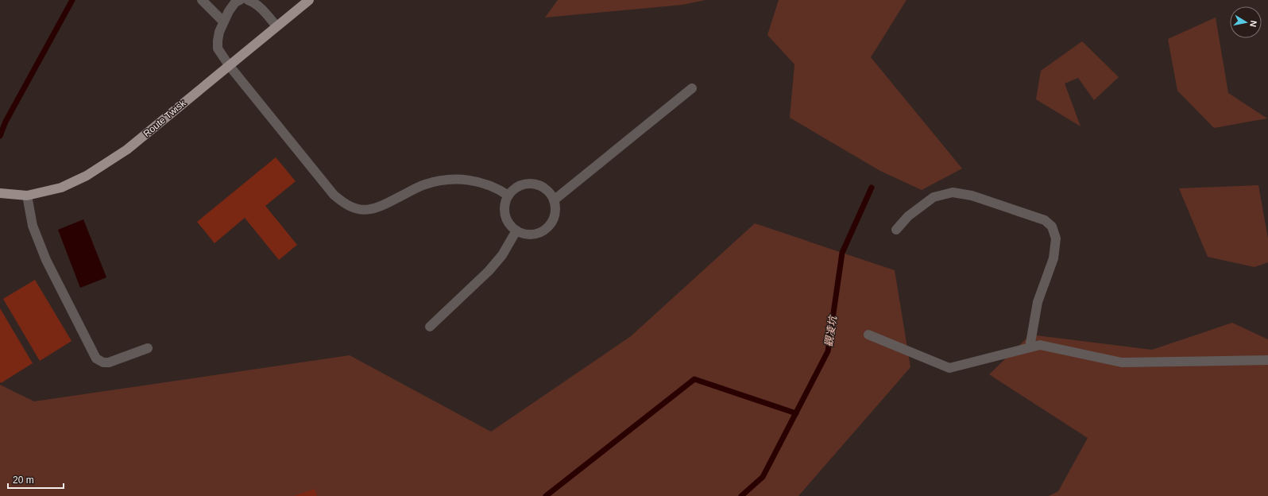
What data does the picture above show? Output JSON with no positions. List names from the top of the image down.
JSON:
{
  "streets": {
    "main road": ["Route Twisk"]
  },
  "water": ["觀凌坑"],
  "scale_bar": "20 m",
  "north": "right"
}
